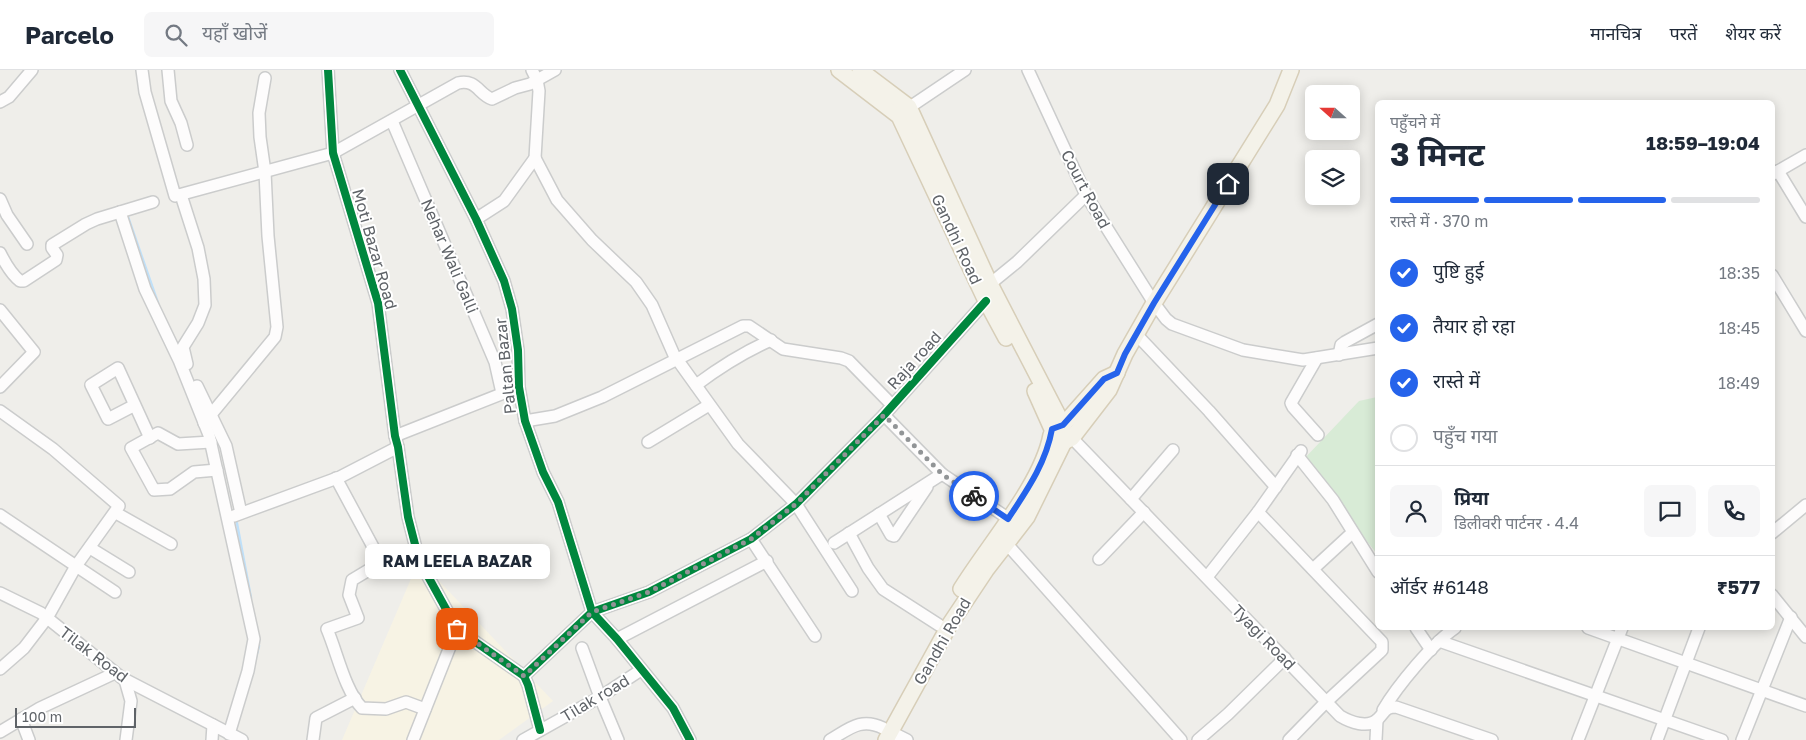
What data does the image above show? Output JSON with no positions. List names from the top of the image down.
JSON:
{
  "streets": {
    "main road": ["Gandhi Road"],
    "street": [
      "Court Road",
      "Moti Bazar Road",
      "Nehar Wali Galli",
      "Raja road",
      "Paltan Bazar",
      "Tyagi Road",
      "Tilak Road",
      "Tilak road"
    ]
  },
  "crossings": [
    ["Gandhi Road", "Raja road"],
    ["Gandhi Road", "Tyagi Road"],
    ["Raja road", "Paltan Bazar"]
  ],
  "places": ["RAM LEELA BAZAR"],
  "scale_bar": "100 m",
  "north": "left",
  "page": {
    "header": "Parcelo",
    "search": "यहाँ खोजें",
    "nav": ["मानचित्र", "परतें", "शेयर करें"],
    "heading": ["3 मिनट", "पहुँचने में", "18:59–19:04"],
    "panel": [
      "प्रिया",
      "डिलीवरी पार्टनर · 4.4",
      "ऑर्डर #6148",
      "₹577"
    ],
    "bar": "रास्ते में · 370 m",
    "list": [
      ["पुष्टि हुई", "18:35"],
      ["तैयार हो रहा", "18:45"],
      ["रास्ते में", "18:49"],
      "पहुँच गया"
    ],
    "bubble": "RAM LEELA BAZAR",
    "scale": "100 m"
  }
}
